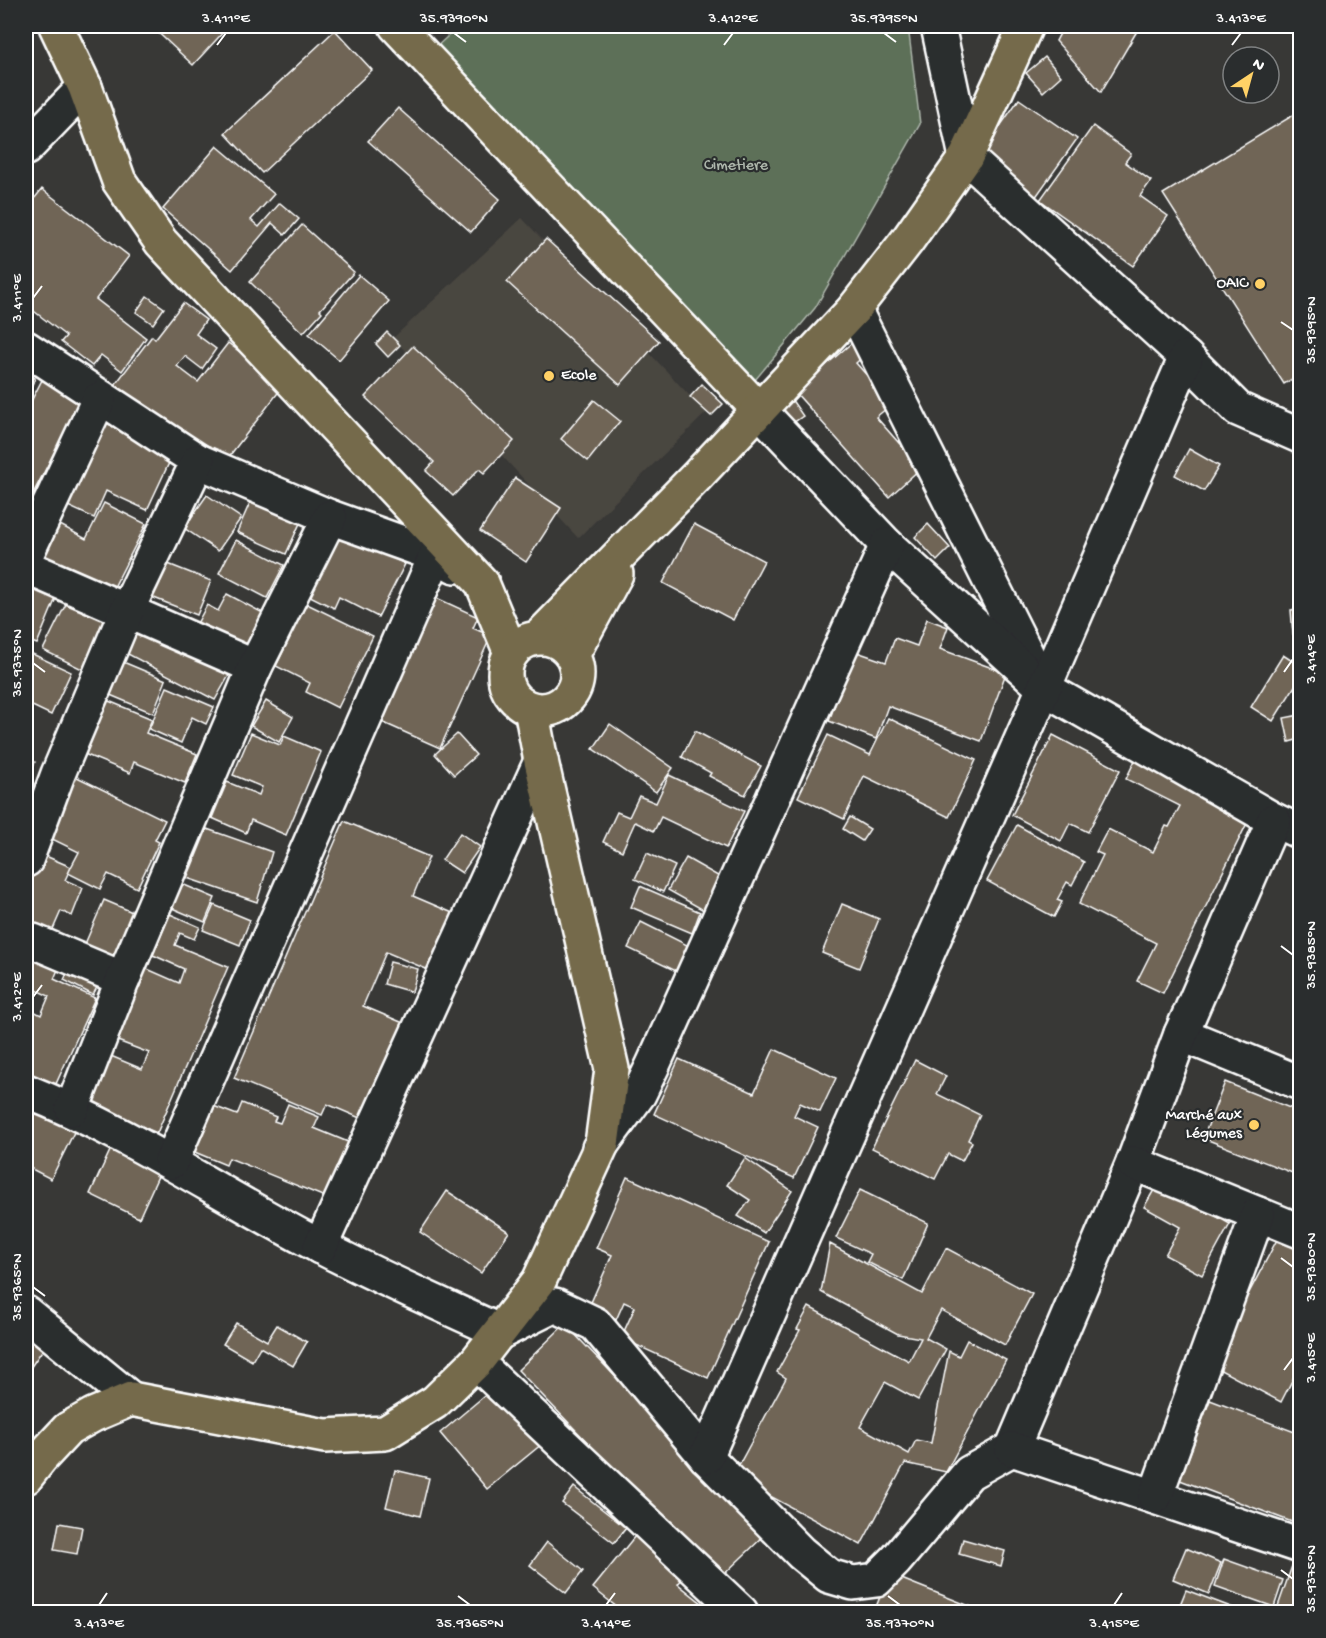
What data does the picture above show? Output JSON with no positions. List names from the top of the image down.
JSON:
{
  "parks": ["Cimetiere"],
  "places": ["OAIC", "Ecole", "Marché aux Légumes"],
  "north": "top right",
  "coordinates": [
    "3.411°E",
    "35.9390°N",
    "3.412°E",
    "35.9395°N",
    "3.413°E",
    "3.414°E",
    "35.9375°N",
    "35.9385°N",
    "35.9380°N",
    "35.9365°N",
    "3.415°E",
    "35.9370°N"
  ]
}
